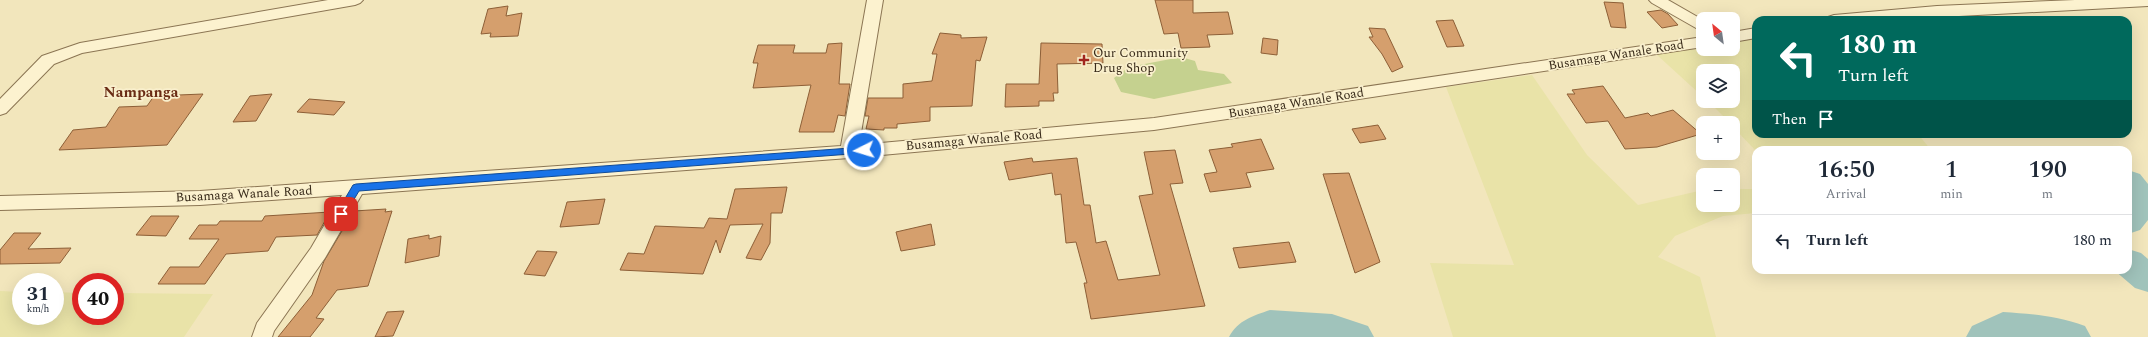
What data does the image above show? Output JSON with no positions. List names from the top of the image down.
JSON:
{
  "streets": {
    "street": ["Busamaga Wanale Road"]
  },
  "districts": ["Nampanga"],
  "places": {
    "health": ["Our Community Drug Shop"]
  },
  "north": "top left",
  "page": {
    "map_buttons": ["+", "−"],
    "turn": ["180 m", "Turn left"],
    "then": "Then",
    "eta": [
      "16:50",
      "Arrival",
      "1",
      "min",
      "190",
      "m"
    ],
    "list": [
      {
        "name": "Turn left",
        "value": "180 m"
      }
    ],
    "speed": "31 km/h",
    "limit": "40"
  }
}
